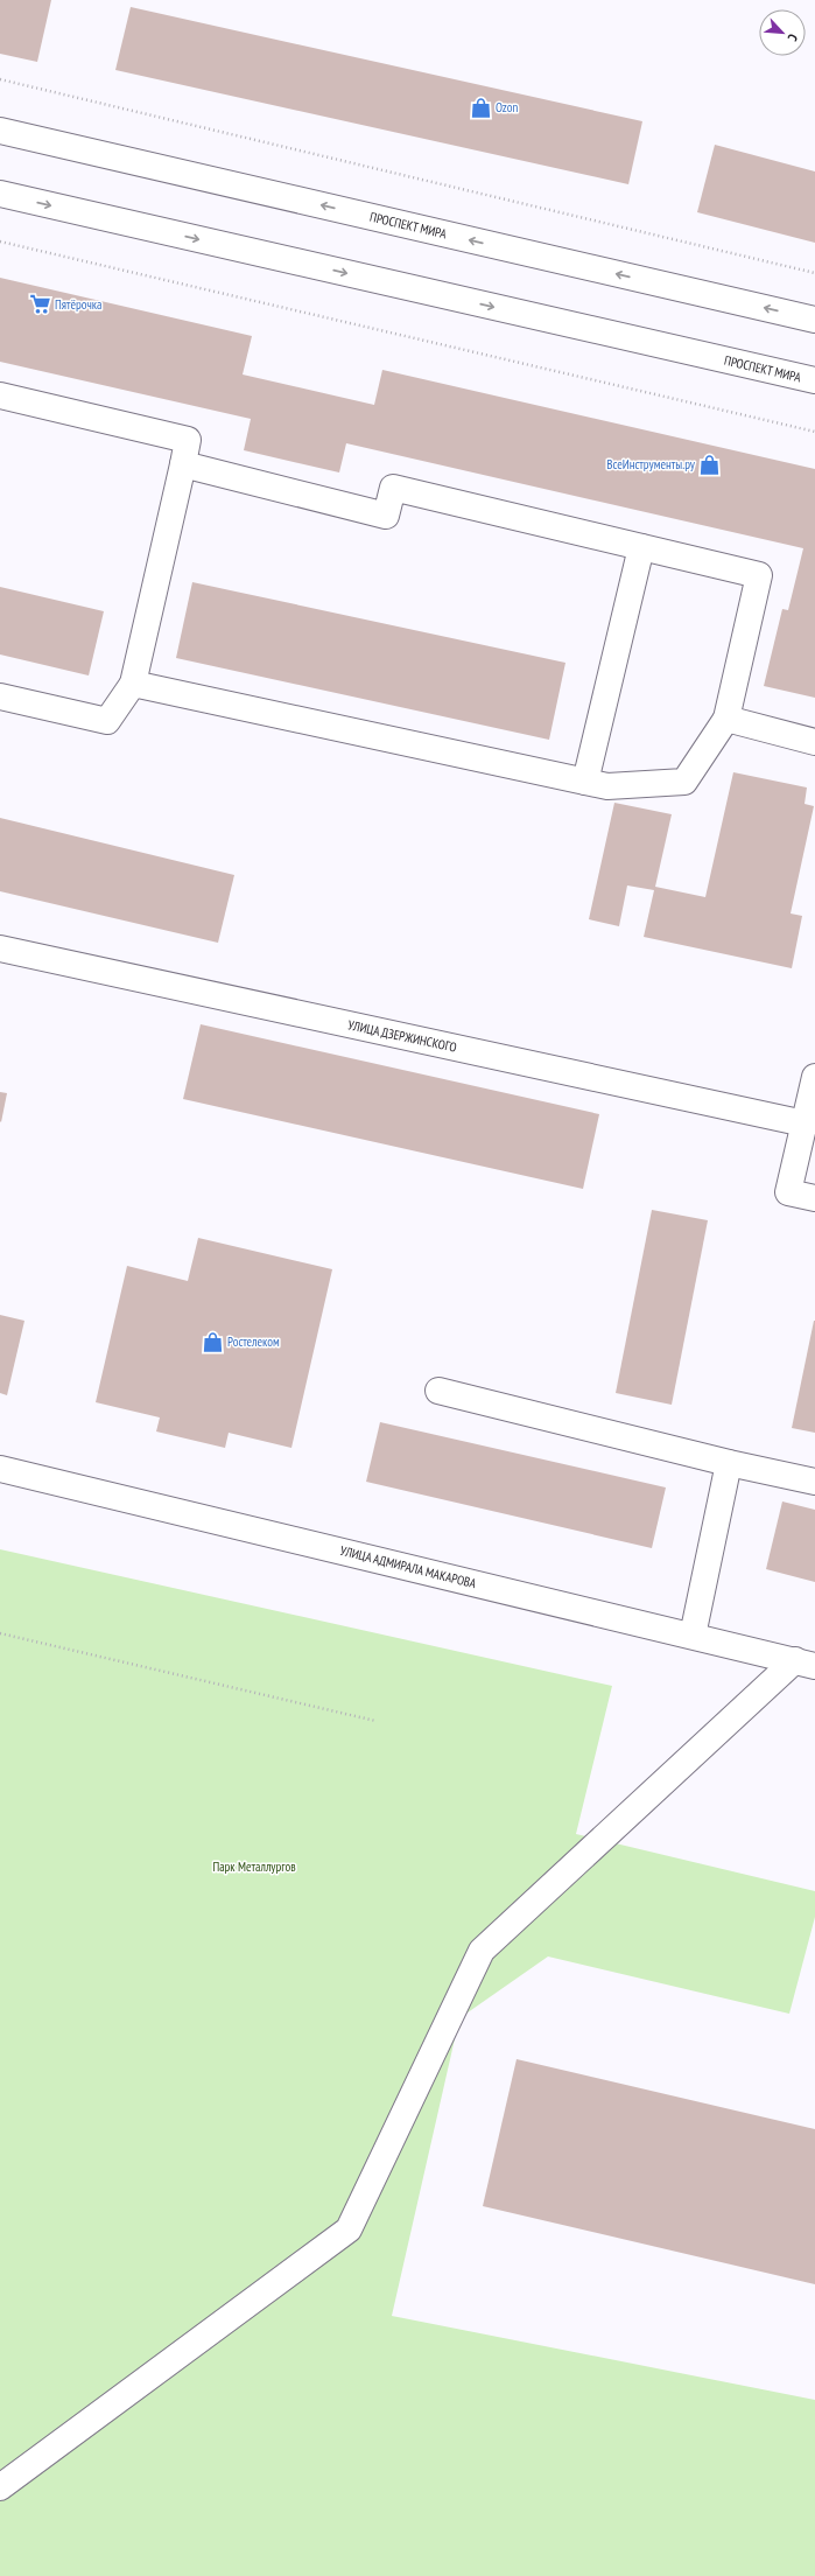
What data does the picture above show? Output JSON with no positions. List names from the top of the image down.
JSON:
{
  "streets": {
    "main road": ["ПРОСПЕКТ МИРА", "УЛИЦА ДЗЕРЖИНСКОГО", "УЛИЦА АДМИРАЛА МАКАРОВА"]
  },
  "parks": ["Парк Металлургов"],
  "places": {
    "shop": ["Ozon", "ВсеИнструменты.ру", "Ростелеком"],
    "supermarket": ["Пятёрочка"]
  },
  "north": "bottom right"
}
